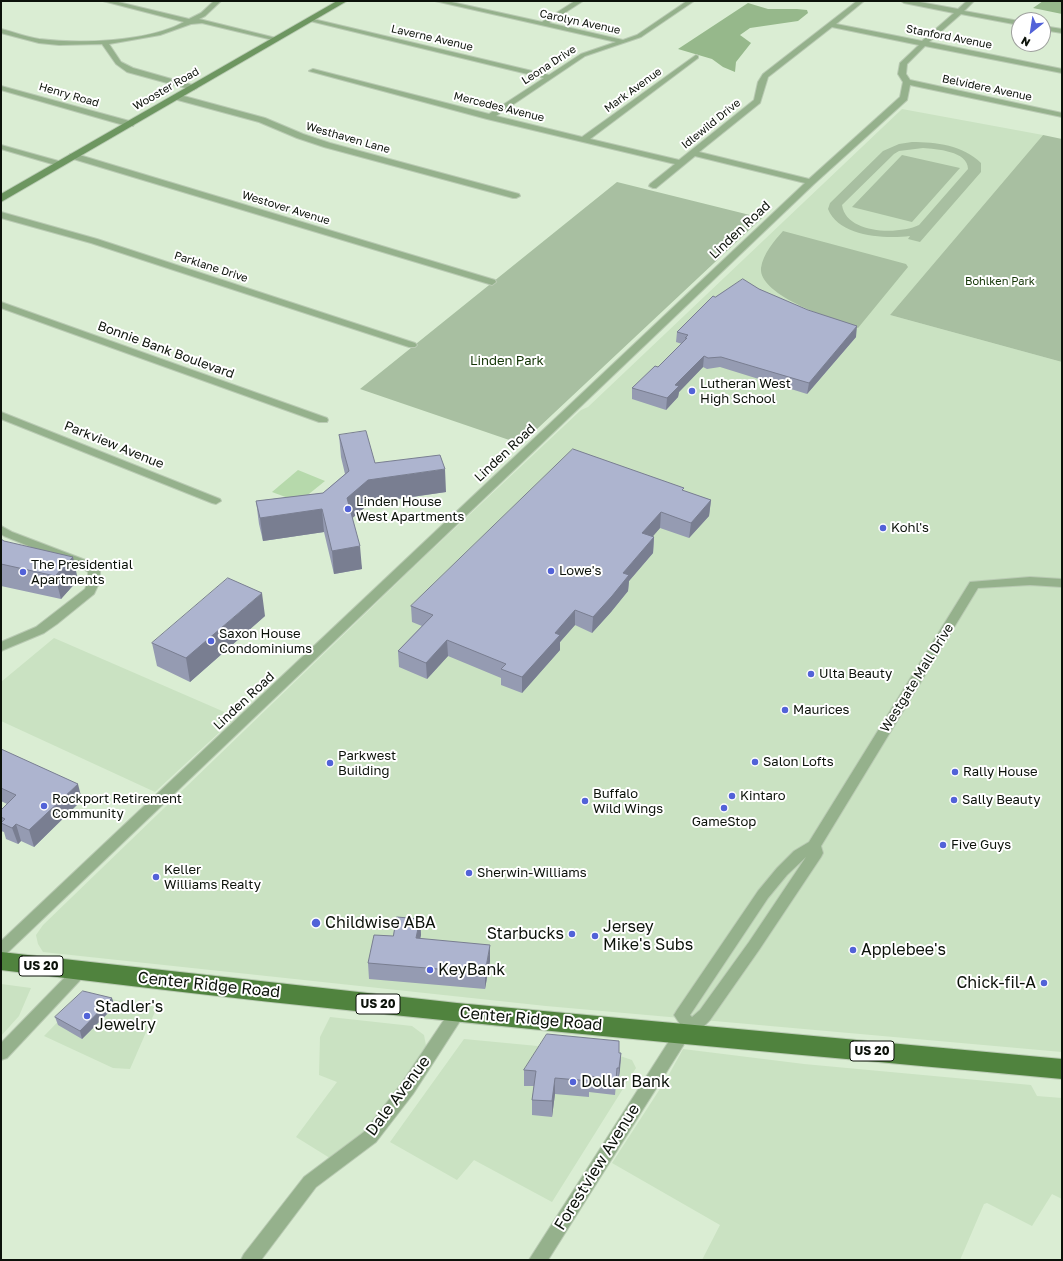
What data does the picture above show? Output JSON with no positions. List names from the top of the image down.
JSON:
{
  "streets": {
    "main road": ["Wooster Road", "US 20", "Center Ridge Road"],
    "street": [
      "Carolyn Avenue",
      "Stanford Avenue",
      "Laverne Avenue",
      "Leona Drive",
      "Belvidere Avenue",
      "Mark Avenue",
      "Henry Road",
      "Mercedes Avenue",
      "Idlewild Drive",
      "Westhaven Lane",
      "Westover Avenue",
      "Linden Road",
      "Parklane Drive",
      "Bonnie Bank Boulevard",
      "Parkview Avenue",
      "Westgate Mall Drive",
      "Dale Avenue",
      "Forestview Avenue"
    ]
  },
  "crossings": [
    ["Carolyn Avenue", "Leona Drive"],
    ["Stanford Avenue", "Idlewild Drive"],
    ["Laverne Avenue", "Leona Drive"],
    ["Laverne Avenue", "Wooster Road"],
    ["Leona Drive", "Mercedes Avenue"],
    ["Belvidere Avenue", "Linden Road"],
    ["Wooster Road", "Henry Road"],
    ["Wooster Road", "Westhaven Lane"],
    ["Wooster Road", "Westover Avenue"],
    ["Mark Avenue", "Mercedes Avenue"],
    ["Mercedes Avenue", "Idlewild Drive"],
    ["Westgate Mall Drive", "Center Ridge Road"],
    ["Westgate Mall Drive", "Forestview Avenue"],
    ["Center Ridge Road", "Dale Avenue"],
    ["Center Ridge Road", "Forestview Avenue"]
  ],
  "parks": ["Bohlken Park", "Linden Park"],
  "places": [
    "Lutheran West High School",
    "Linden House West Apartments",
    "Kohl's",
    "Lowe's",
    "The Presidential Apartments",
    "Saxon House Condominiums",
    "Ulta Beauty",
    "Maurices",
    "Salon Lofts",
    "Parkwest Building",
    "Rally House",
    "Kintaro",
    "Sally Beauty",
    "Buffalo Wild Wings",
    "Rockport Retirement Community",
    "GameStop",
    "Five Guys",
    "Sherwin-Williams",
    "Keller Williams Realty",
    "Childwise ABA",
    "Starbucks",
    "Jersey Mike's Subs",
    "Applebee's",
    "KeyBank",
    "Chick-fil-A",
    "Stadler's Jewelry",
    "Dollar Bank"
  ],
  "north": "bottom left"
}
